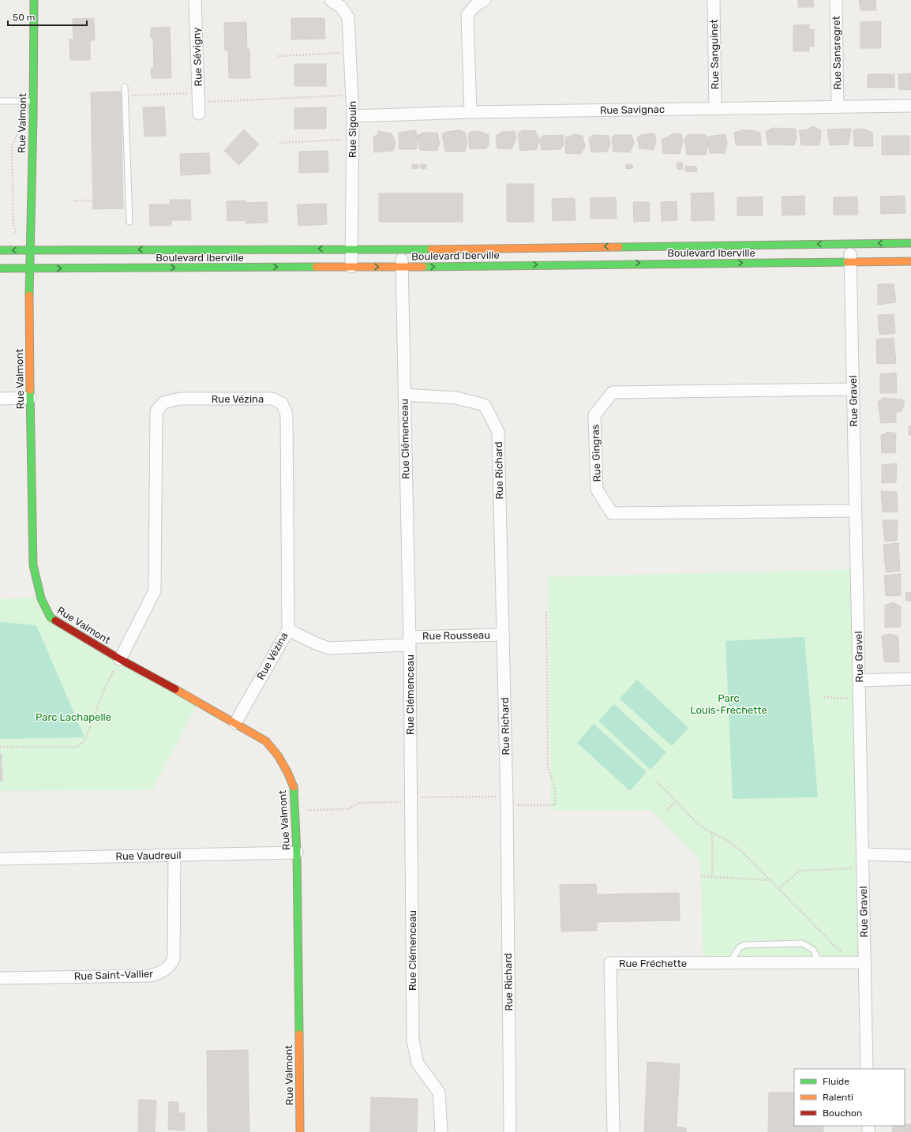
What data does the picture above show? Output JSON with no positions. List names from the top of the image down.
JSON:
{
  "streets": {
    "street": [
      "Rue Sansregret",
      "Rue Sanguinet",
      "Rue Sévigny",
      "Rue Savignac",
      "Rue Valmont",
      "Rue Sigouin",
      "Boulevard Iberville",
      "Rue Vézina",
      "Rue Gravel",
      "Rue Clémenceau",
      "Rue Gingras",
      "Rue Richard",
      "Rue Rousseau",
      "Rue Vaudreuil",
      "Rue Fréchette",
      "Rue Saint-Vallier"
    ]
  },
  "crossings": [
    ["Rue Sansregret", "Rue Savignac"],
    ["Rue Sanguinet", "Rue Savignac"],
    ["Rue Savignac", "Rue Sigouin"],
    ["Rue Valmont", "Boulevard Iberville"],
    ["Rue Valmont", "Rue Vézina"],
    ["Rue Valmont", "Rue Vaudreuil"],
    ["Rue Sigouin", "Boulevard Iberville"],
    ["Boulevard Iberville", "Rue Gravel"],
    ["Boulevard Iberville", "Rue Clémenceau"],
    ["Rue Vézina", "Rue Rousseau"],
    ["Rue Gravel", "Rue Gingras"],
    ["Rue Gravel", "Rue Fréchette"],
    ["Rue Clémenceau", "Rue Richard"],
    ["Rue Clémenceau", "Rue Rousseau"],
    ["Rue Richard", "Rue Rousseau"],
    ["Rue Vaudreuil", "Rue Saint-Vallier"]
  ],
  "parks": ["Parc Louis-Fréchette", "Parc Lachapelle"],
  "legend": ["Fluide", "Ralenti", "Bouchon"],
  "scale_bar": "50 m"
}
